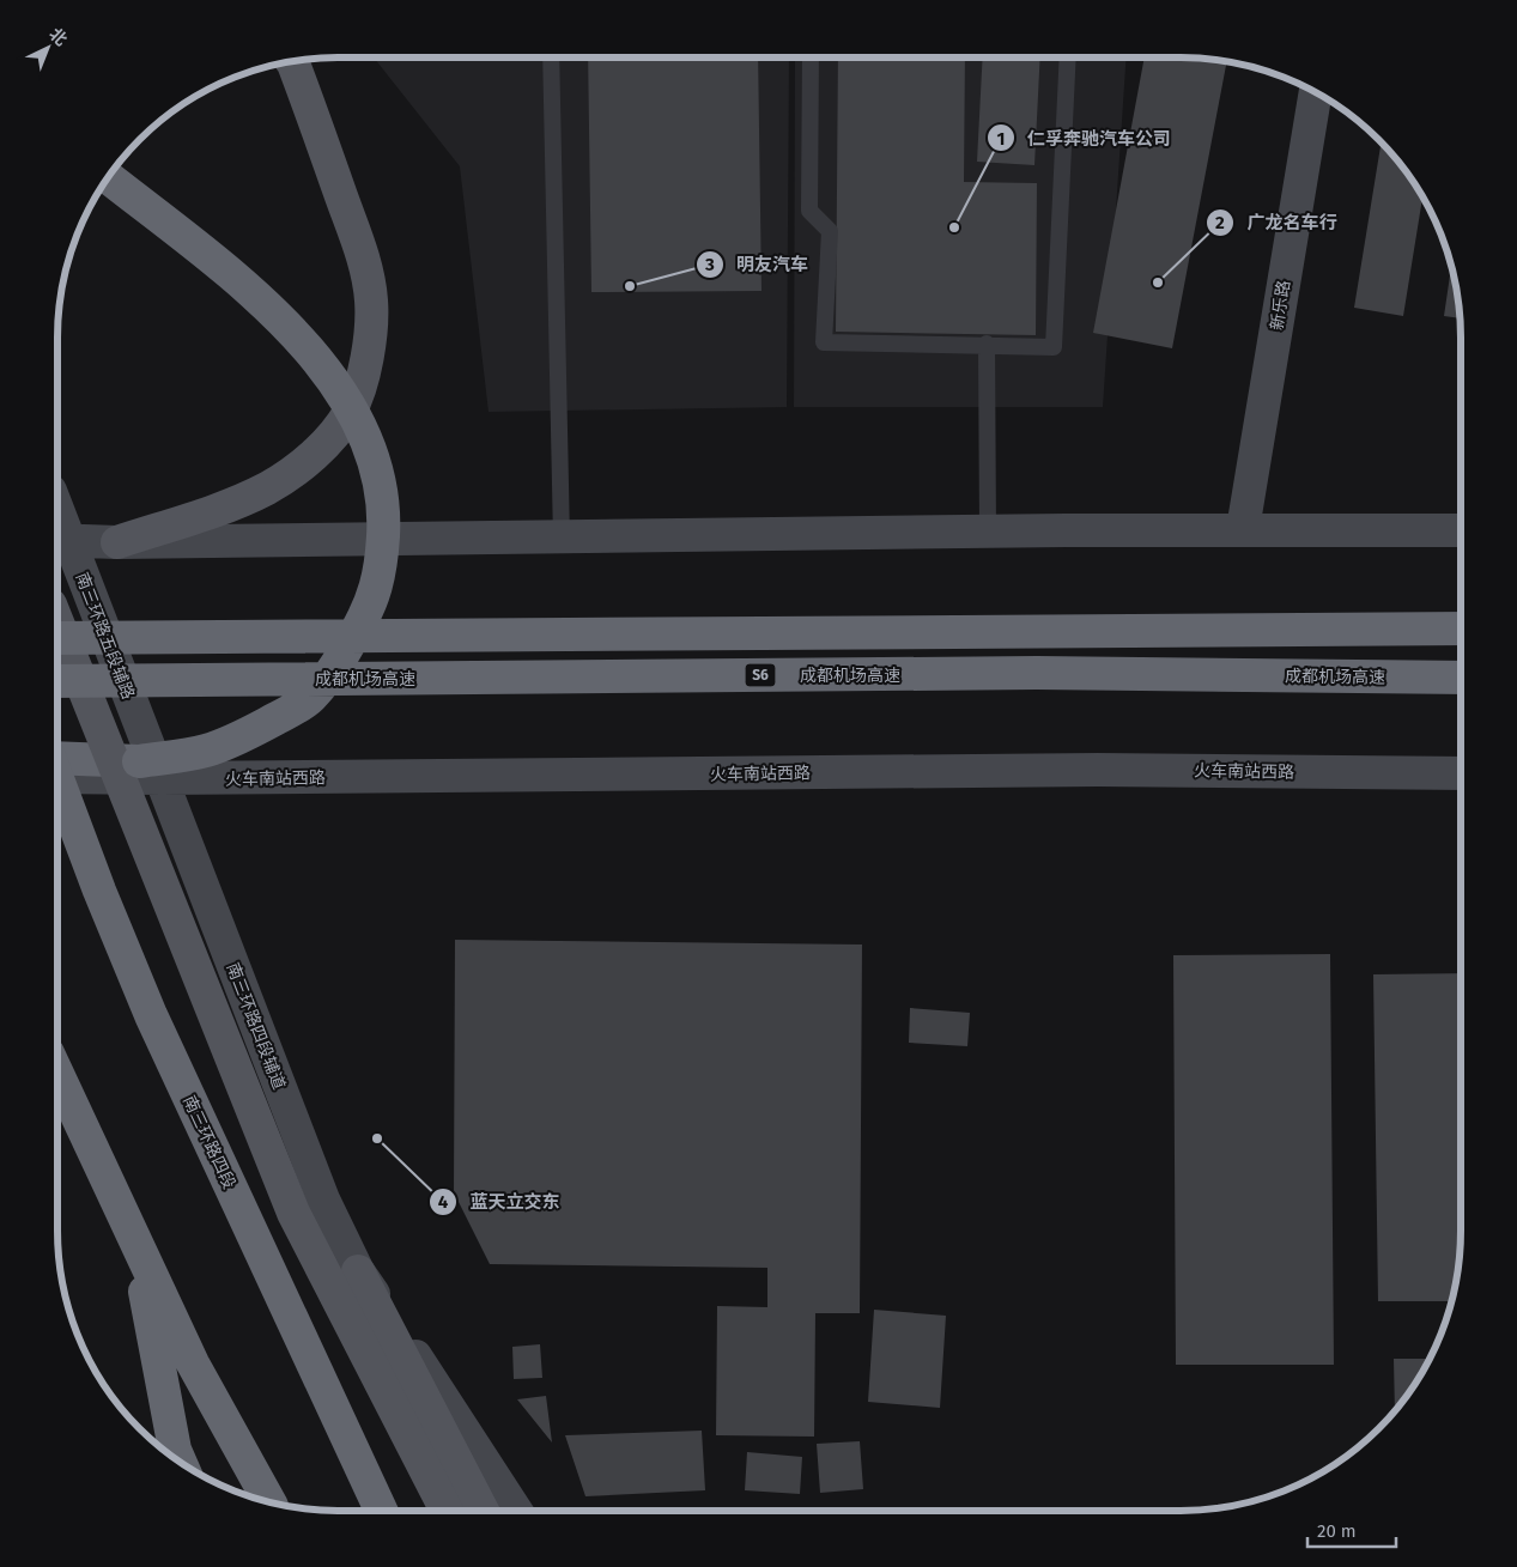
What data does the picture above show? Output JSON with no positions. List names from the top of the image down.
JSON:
{
  "streets": {
    "highway": ["S6", "成都机场高速", "南三环路四段"],
    "main road": [
      "新乐路",
      "南三环路五段辅路",
      "火车南站西路",
      "南三环路四段辅道"
    ]
  },
  "crossings": [
    ["南三环路五段辅路", "火车南站西路"],
    ["南三环路五段辅路", "南三环路四段辅道"],
    ["火车南站西路", "南三环路四段辅道"]
  ],
  "places": [
    "仁孚奔驰汽车公司",
    "广龙名车行",
    "明友汽车",
    "蓝天立交东"
  ],
  "scale_bar": "20 m",
  "north": "top right"
}
